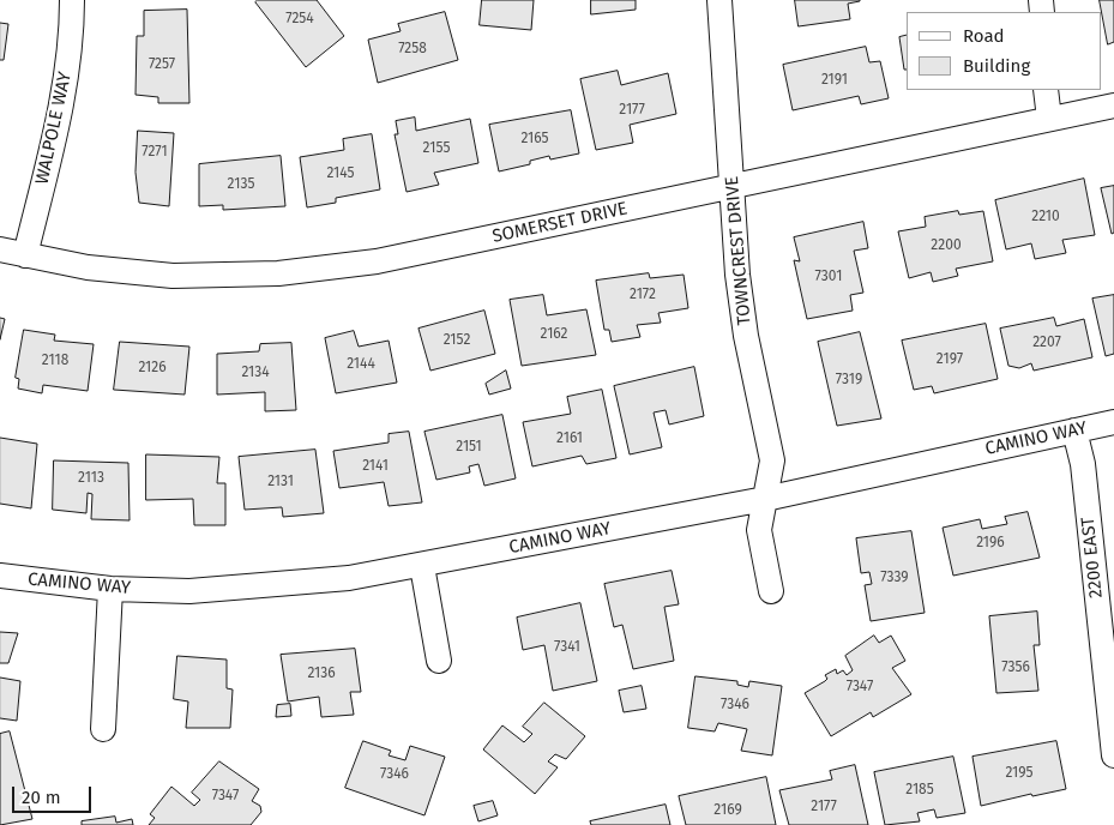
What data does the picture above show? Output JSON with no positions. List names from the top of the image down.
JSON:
{
  "streets": {
    "street": [
      "WALPOLE WAY",
      "SOMERSET DRIVE",
      "TOWNCREST DRIVE",
      "CAMINO WAY",
      "2200 EAST"
    ]
  },
  "crossings": [
    ["WALPOLE WAY", "SOMERSET DRIVE"],
    ["SOMERSET DRIVE", "TOWNCREST DRIVE"],
    ["TOWNCREST DRIVE", "CAMINO WAY"],
    ["CAMINO WAY", "2200 EAST"]
  ],
  "house_numbers": [
    "7254",
    "7258",
    "7257",
    "2191",
    "2177",
    "2165",
    "2155",
    "7271",
    "2145",
    "2135",
    "2210",
    "2200",
    "7301",
    "2172",
    "2162",
    "2152",
    "2207",
    "2197",
    "2118",
    "2144",
    "2126",
    "2134",
    "7319",
    "2161",
    "2151",
    "2141",
    "2113",
    "2131",
    "2196",
    "7339",
    "7341",
    "7356",
    "2136",
    "7347",
    "7346",
    "2195",
    "7346",
    "2185",
    "7347",
    "2177",
    "2169"
  ],
  "legend": ["Road", "Building"],
  "scale_bar": "20 m"
}
